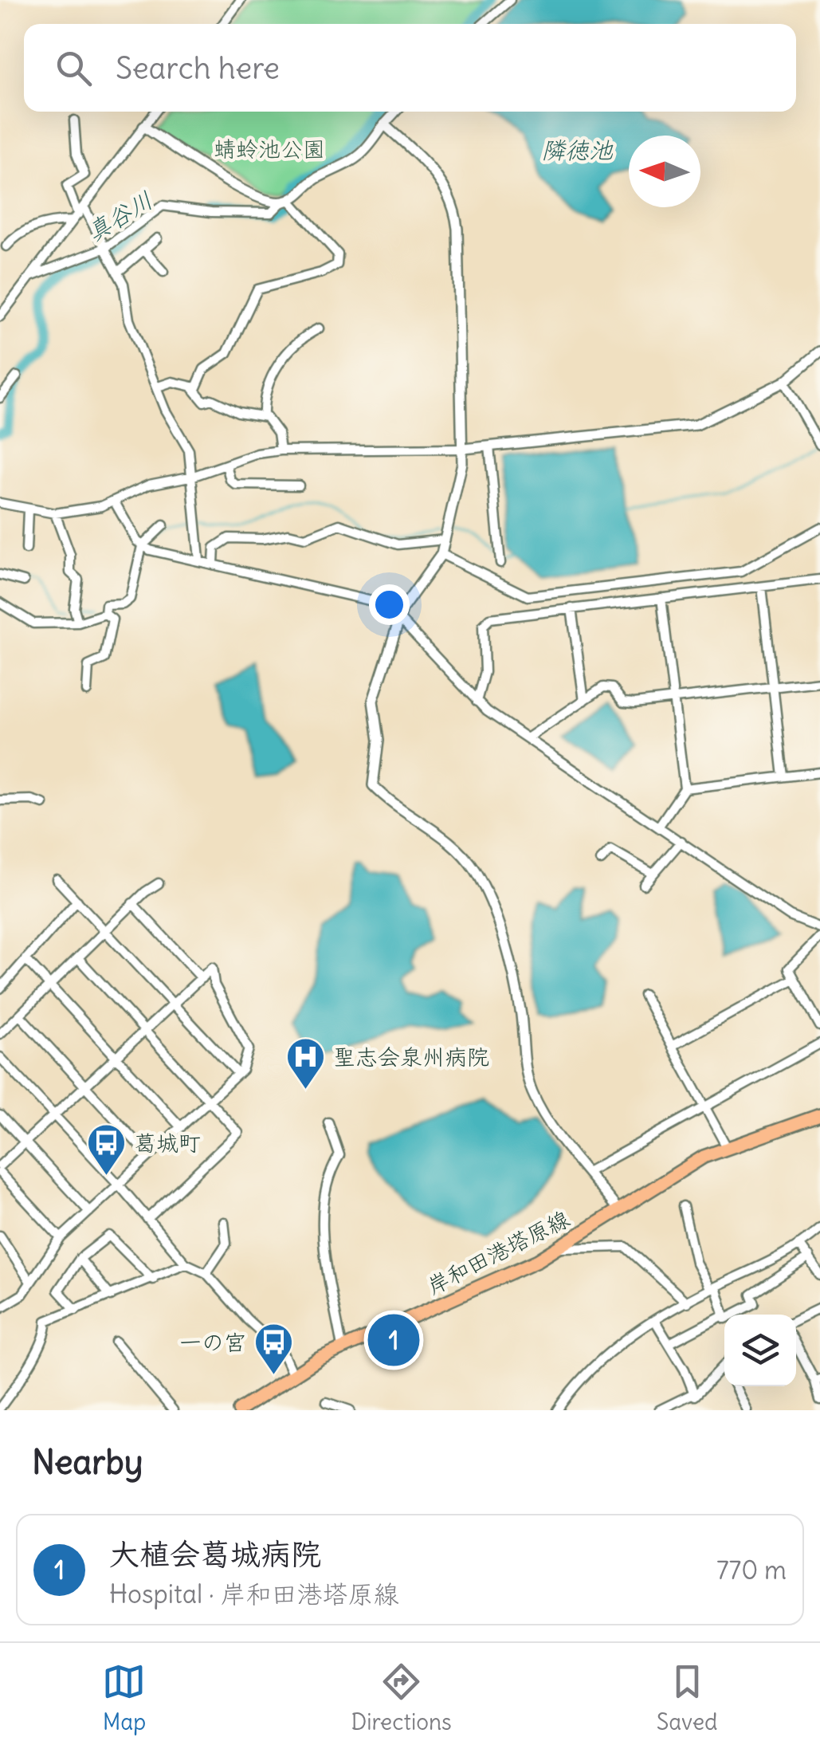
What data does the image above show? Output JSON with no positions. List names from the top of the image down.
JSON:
{
  "streets": {
    "main road": ["岸和田港塔原線"]
  },
  "water": ["隣徳池", "真谷川"],
  "parks": ["蜻蛉池公園"],
  "places": {
    "hospital": ["聖志会泉州病院"],
    "bus stop": ["葛城町", "一の宮"]
  },
  "north": "left",
  "page": {
    "search": "Search here",
    "pins": "1",
    "heading": "Nearby",
    "list": [
      {
        "mark": "1",
        "name": "大植会葛城病院",
        "note": "Hospital · 岸和田港塔原線",
        "value": "770 m"
      }
    ],
    "nav": ["Map", "Directions", "Saved"]
  }
}
